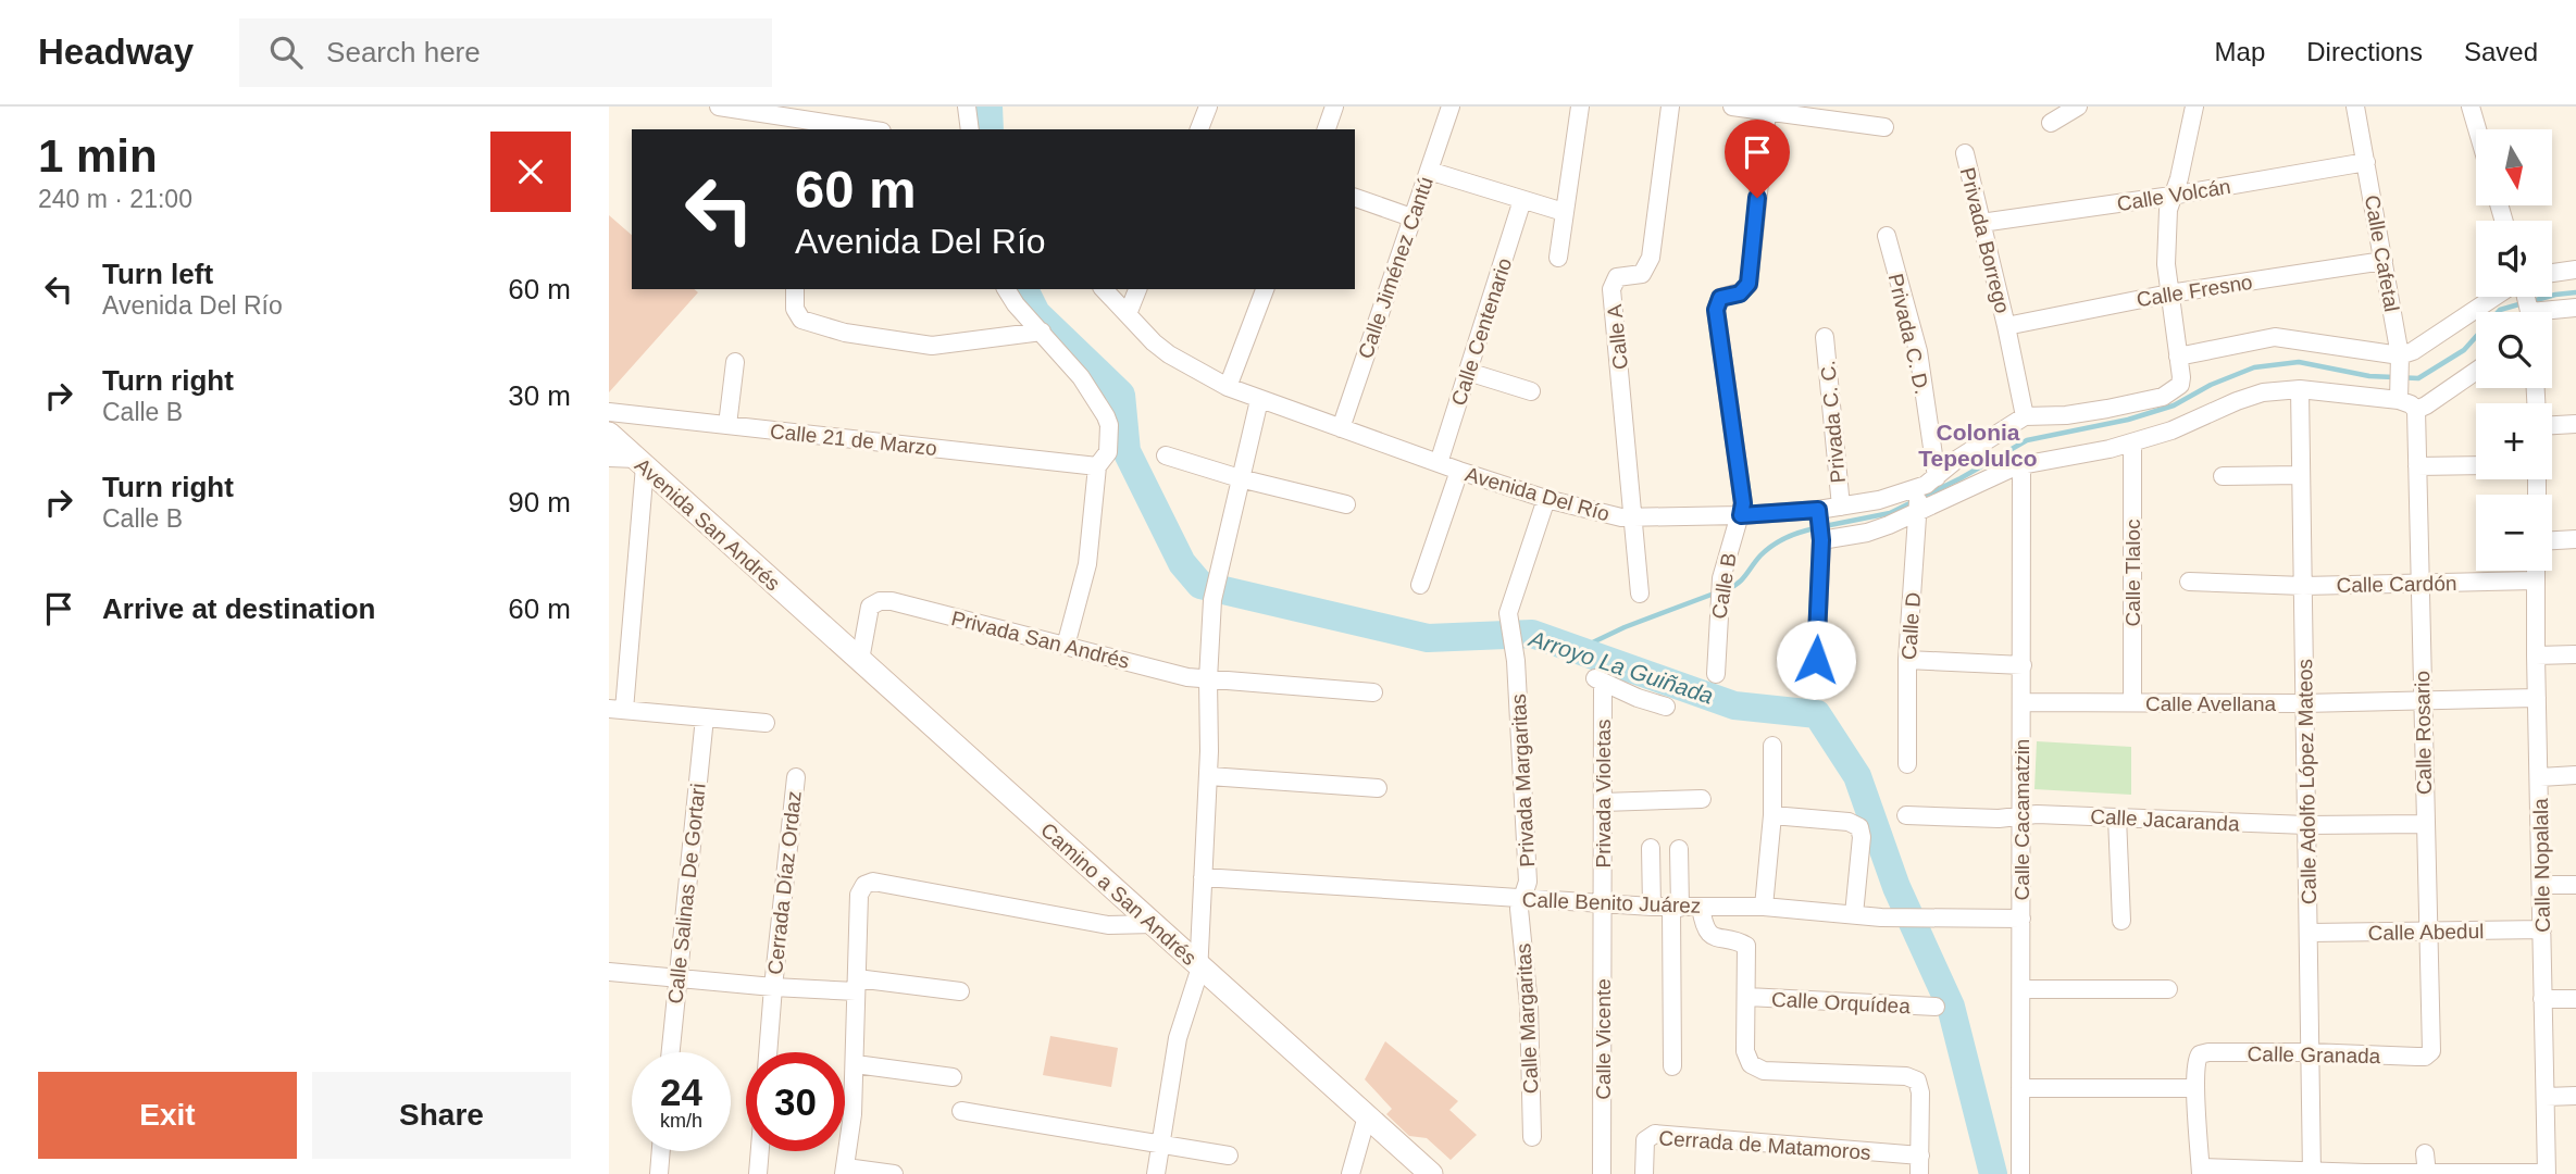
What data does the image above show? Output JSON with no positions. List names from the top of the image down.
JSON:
{
  "streets": {
    "main road": ["Avenida San Andrés", "Camino a San Andrés"],
    "street": [
      "Calle Volcán",
      "Privada Borrego",
      "Calle Cafetal",
      "Calle Jiménez Cantú",
      "Calle Fresno",
      "Calle Centenario",
      "Privada C. D.",
      "Calle A",
      "Privada C. C.",
      "Calle 21 de Marzo",
      "Avenida Del Río",
      "Calle Tlaloc",
      "Calle Cardón",
      "Calle B",
      "Calle D",
      "Privada San Andrés",
      "Calle Avellana",
      "Calle Rosario",
      "Privada Margaritas",
      "Calle Adolfo López Mateos",
      "Privada Violetas",
      "Calle Cacamatzin",
      "Calle Jacaranda",
      "Calle Nopalala",
      "Cerrada Díaz Ordaz",
      "Calle Salinas De Gortari",
      "Calle Benito Juárez",
      "Calle Abedul",
      "Calle Orquídea",
      "Calle Margaritas",
      "Calle Vicente",
      "Calle Granada",
      "Cerrada de Matamoros"
    ]
  },
  "crossings": [
    ["Calle Volcán", "Privada Borrego"],
    ["Calle Volcán", "Calle Cafetal"],
    ["Privada Borrego", "Calle Fresno"],
    ["Privada Borrego", "Avenida Del Río"],
    ["Calle Cafetal", "Calle Fresno"],
    ["Calle Jiménez Cantú", "Avenida Del Río"],
    ["Calle Centenario", "Avenida Del Río"],
    ["Privada C. D.", "Avenida Del Río"],
    ["Calle A", "Avenida Del Río"],
    ["Privada C. C.", "Avenida Del Río"],
    ["Avenida Del Río", "Calle B"],
    ["Avenida Del Río", "Calle D"],
    ["Avenida Del Río", "Privada Margaritas"],
    ["Avenida San Andrés", "Camino a San Andrés"],
    ["Calle Tlaloc", "Calle Avellana"],
    ["Calle Cardón", "Calle Rosario"],
    ["Calle Cardón", "Calle Adolfo López Mateos"],
    ["Calle Cardón", "Calle Nopalala"],
    ["Privada San Andrés", "Camino a San Andrés"],
    ["Calle Avellana", "Calle Rosario"],
    ["Calle Avellana", "Calle Adolfo López Mateos"],
    ["Calle Avellana", "Calle Cacamatzin"],
    ["Calle Avellana", "Calle Nopalala"],
    ["Calle Rosario", "Calle Jacaranda"],
    ["Calle Rosario", "Calle Abedul"],
    ["Calle Rosario", "Calle Granada"],
    ["Privada Margaritas", "Calle Benito Juárez"],
    ["Privada Margaritas", "Calle Margaritas"],
    ["Calle Adolfo López Mateos", "Calle Jacaranda"],
    ["Calle Adolfo López Mateos", "Calle Abedul"],
    ["Calle Adolfo López Mateos", "Calle Granada"],
    ["Privada Violetas", "Calle Benito Juárez"],
    ["Privada Violetas", "Calle Vicente"],
    ["Calle Cacamatzin", "Calle Jacaranda"],
    ["Calle Cacamatzin", "Calle Benito Juárez"],
    ["Calle Nopalala", "Calle Abedul"],
    ["Calle Benito Juárez", "Calle Orquídea"],
    ["Calle Benito Juárez", "Calle Margaritas"],
    ["Calle Benito Juárez", "Calle Vicente"],
    ["Calle Orquídea", "Cerrada de Matamoros"]
  ],
  "districts": ["Colonia Tepeolulco"],
  "water": ["Arroyo La Guiñada"],
  "north": "bottom",
  "page": {
    "header": "Headway",
    "search": "Search here",
    "nav": ["Map", "Directions", "Saved"],
    "heading": ["1 min", "240 m · 21:00"],
    "map_buttons": ["+", "−"],
    "turn": ["60 m", "Avenida Del Río"],
    "list": [
      {
        "name": "Turn left",
        "note": "Avenida Del Río",
        "value": "60 m"
      },
      {
        "name": "Turn right",
        "note": "Calle B",
        "value": "30 m"
      },
      {
        "name": "Turn right",
        "note": "Calle B",
        "value": "90 m"
      },
      {
        "name": "Arrive at destination",
        "value": "60 m"
      }
    ],
    "speed": "24 km/h",
    "limit": "30",
    "buttons": ["Exit", "Share"]
  }
}
